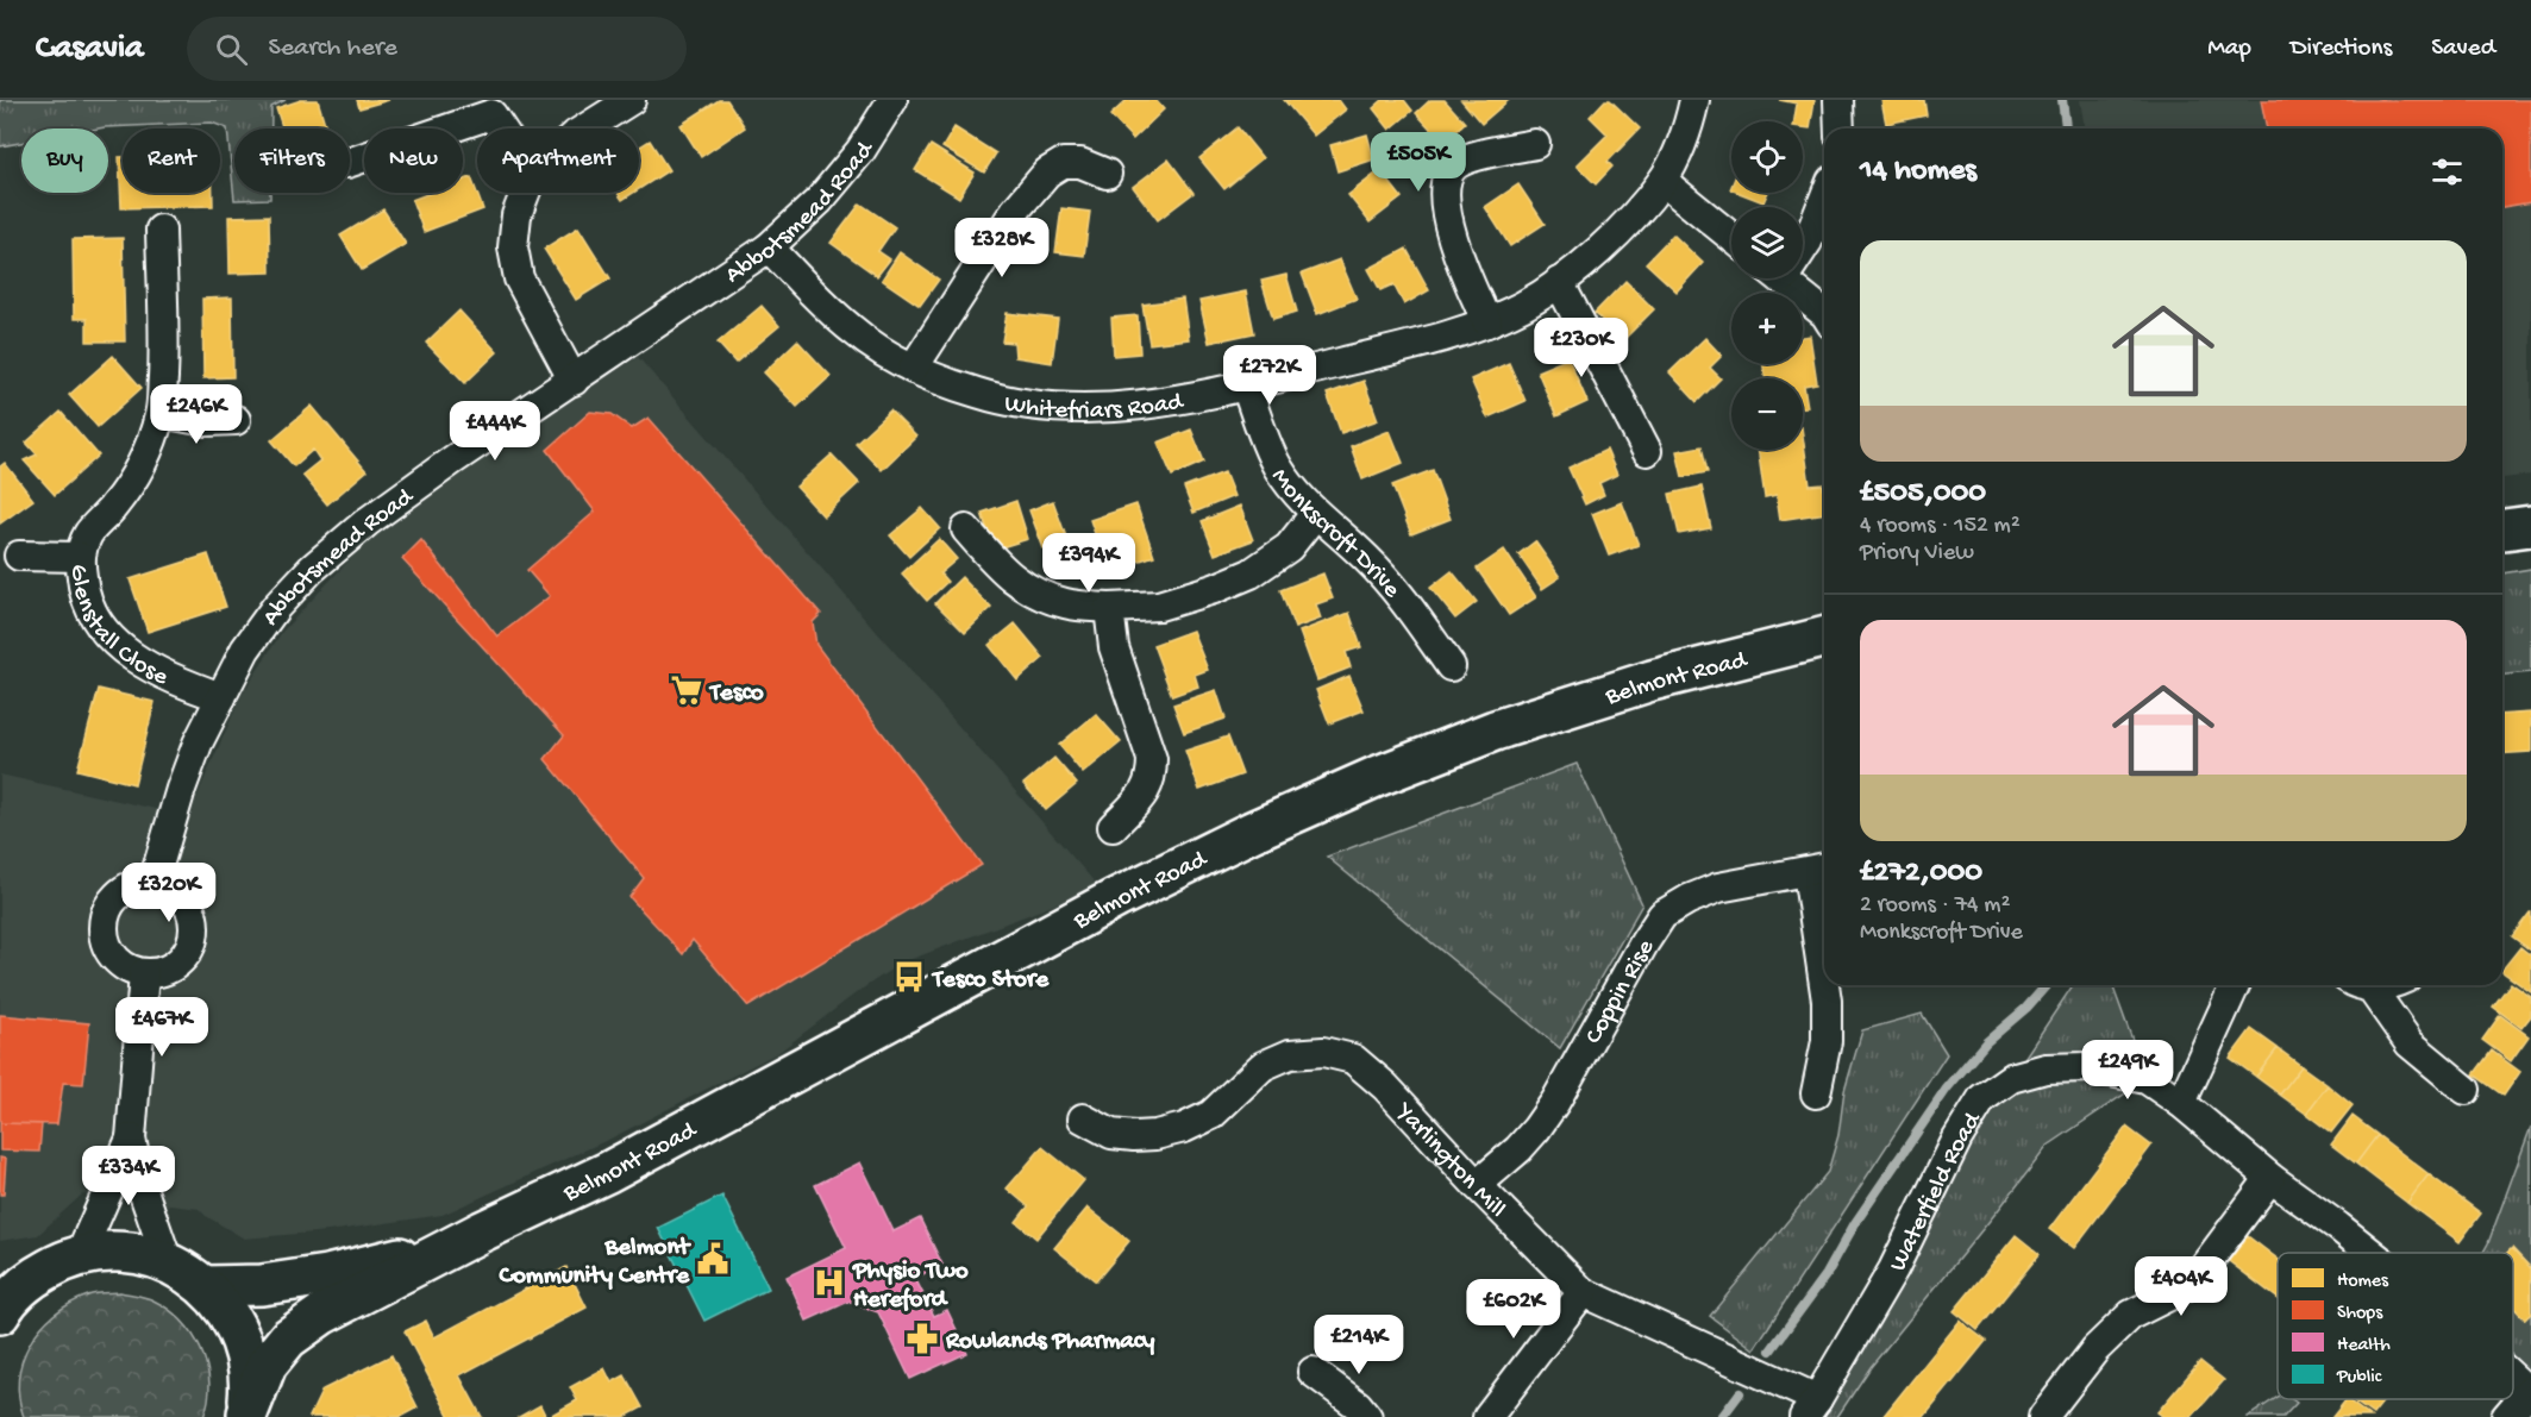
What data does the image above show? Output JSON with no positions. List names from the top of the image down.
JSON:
{
  "streets": {
    "highway": ["Belmont Road"],
    "street": [
      "Abbotsmead Road",
      "Whitefriars Road",
      "Monkscroft Drive",
      "Glenstall Close",
      "Coppin Rise",
      "Yarlington Mill",
      "Waterfield Road"
    ]
  },
  "crossings": [
    ["Abbotsmead Road", "Whitefriars Road"],
    ["Abbotsmead Road", "Glenstall Close"],
    ["Whitefriars Road", "Monkscroft Drive"],
    ["Coppin Rise", "Yarlington Mill"],
    ["Yarlington Mill", "Waterfield Road"]
  ],
  "places": {
    "supermarket": ["Tesco"],
    "bus stop": ["Tesco Store"],
    "public building": ["Belmont Community Centre"],
    "hospital": ["Physio Two Hereford"],
    "pharmacy": ["Rowlands Pharmacy"]
  },
  "legend": [
    "Homes",
    "Shops",
    "Health",
    "Public"
  ],
  "page": {
    "header": "Casavia",
    "search": "Search here",
    "nav": ["Map", "Directions", "Saved"],
    "map_buttons": ["+", "−"],
    "chip": [
      "Buy",
      "Rent",
      "Filters",
      "New",
      "Apartment"
    ],
    "heading": "14 homes",
    "price": [
      "£505K",
      "£328K",
      "£230K",
      "£272K",
      "£246K",
      "£444K",
      "£394K",
      "£320K",
      "£467K",
      "£249K",
      "£334K",
      "£404K",
      "£602K",
      "£214K"
    ],
    "list": [
      {
        "name": "£505,000",
        "note": "4 rooms · 152 m² · Priory View"
      },
      {
        "name": "£272,000",
        "note": "2 rooms · 74 m² · Monkscroft Drive"
      }
    ]
  }
}
